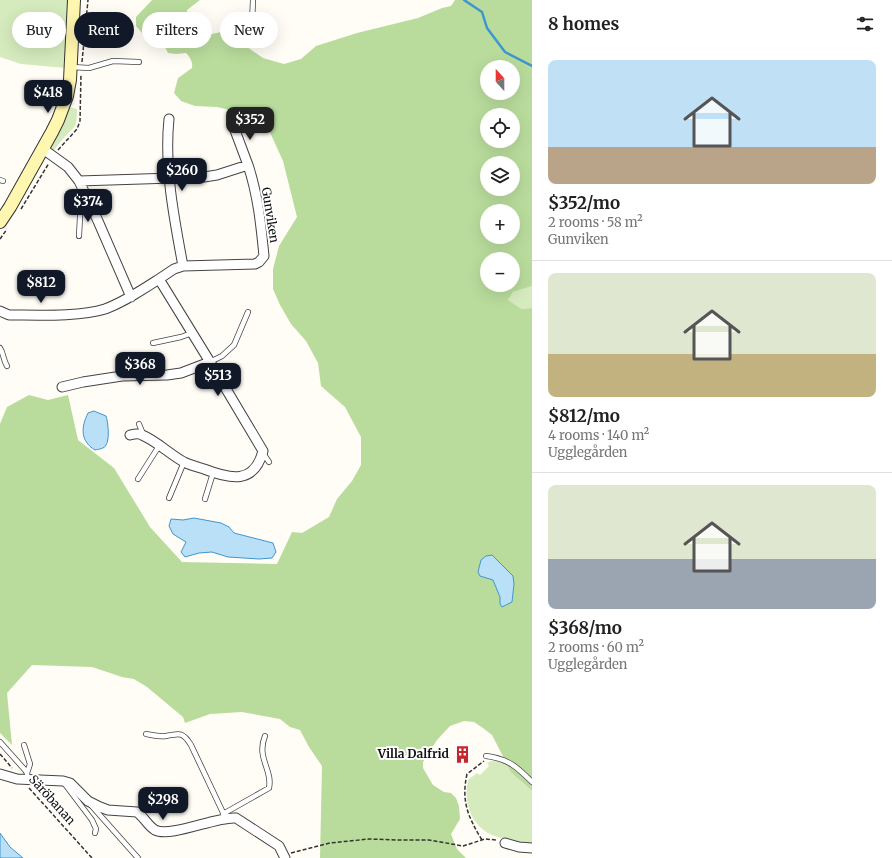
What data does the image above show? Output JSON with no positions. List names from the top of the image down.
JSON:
{
  "streets": {
    "street": ["Gunviken"],
    "path": ["Säröbanan"]
  },
  "places": {
    "building": ["Villa Dalfrid"]
  },
  "north": "top",
  "page": {
    "heading": "8 homes",
    "chip": [
      "Buy",
      "Rent",
      "Filters",
      "New"
    ],
    "list": [
      {
        "name": "$352/mo",
        "note": "2 rooms · 58 m² · Gunviken"
      },
      {
        "name": "$812/mo",
        "note": "4 rooms · 140 m² · Ugglegården"
      },
      {
        "name": "$368/mo",
        "note": "2 rooms · 60 m² · Ugglegården"
      }
    ],
    "map_buttons": ["+", "−"],
    "price": [
      "$418",
      "$352",
      "$260",
      "$374",
      "$812",
      "$368",
      "$513",
      "$298"
    ]
  }
}
